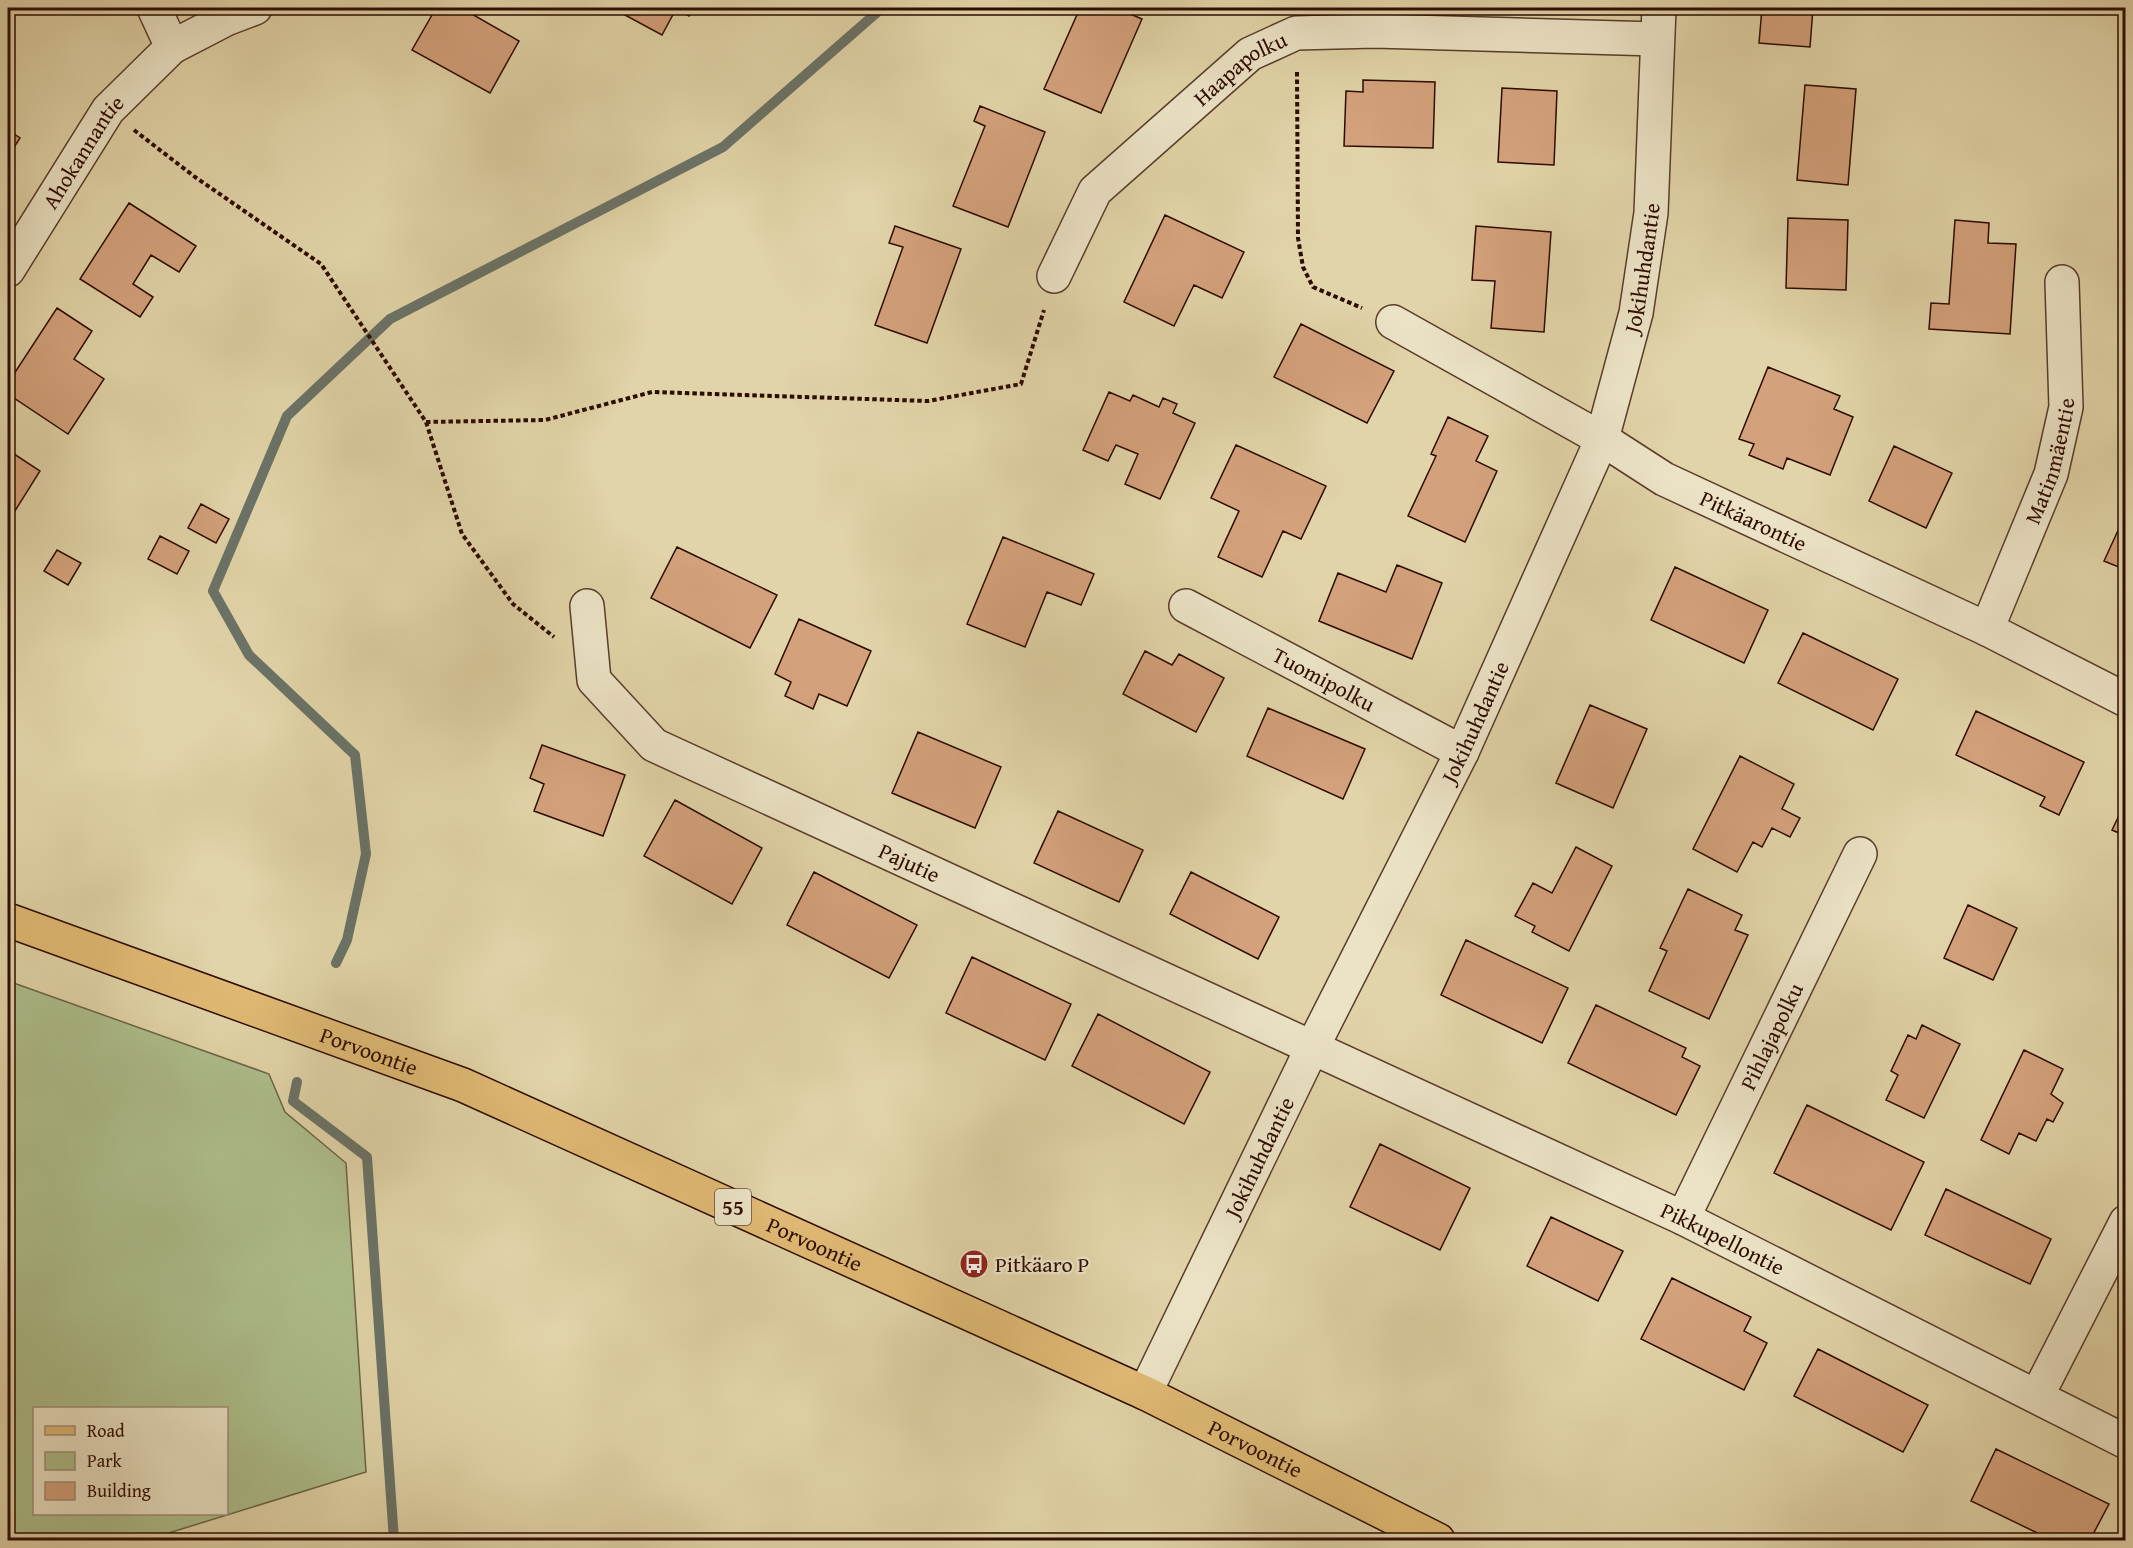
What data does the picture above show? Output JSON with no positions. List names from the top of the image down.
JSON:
{
  "streets": {
    "main road": ["Porvoontie", "55"],
    "street": [
      "Haapapolku",
      "Ahokannantie",
      "Jokihuhdantie",
      "Matinmäentie",
      "Pitkäarontie",
      "Tuomipolku",
      "Pajutie",
      "Pihlajapolku",
      "Pikkupellontie"
    ]
  },
  "crossings": [
    ["Haapapolku", "Jokihuhdantie"],
    ["Jokihuhdantie", "Pitkäarontie"],
    ["Jokihuhdantie", "Tuomipolku"],
    ["Jokihuhdantie", "Pajutie"],
    ["Jokihuhdantie", "Porvoontie"],
    ["Jokihuhdantie", "Pikkupellontie"],
    ["Matinmäentie", "Pitkäarontie"],
    ["Pajutie", "Pikkupellontie"],
    ["Pihlajapolku", "Pikkupellontie"]
  ],
  "places": {
    "bus stop": ["Pitkäaro P"]
  },
  "legend": ["Road", "Park", "Building"]
}
